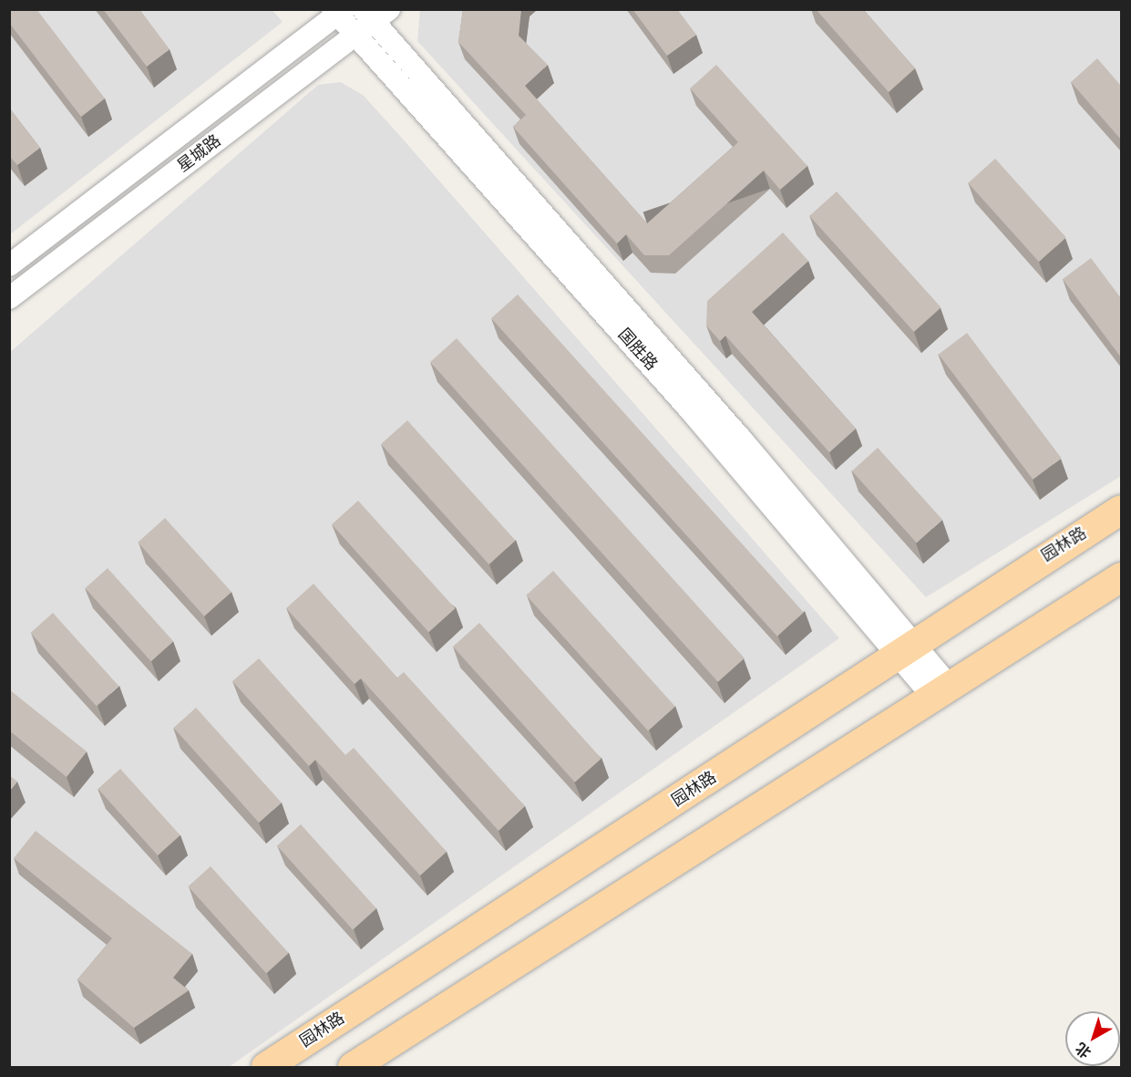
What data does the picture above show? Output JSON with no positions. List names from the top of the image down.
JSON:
{
  "streets": {
    "main road": ["园林路"],
    "street": ["星城路", "国胜路"]
  },
  "crossings": [
    ["星城路", "国胜路"],
    ["国胜路", "园林路"]
  ],
  "north": "bottom left"
}
